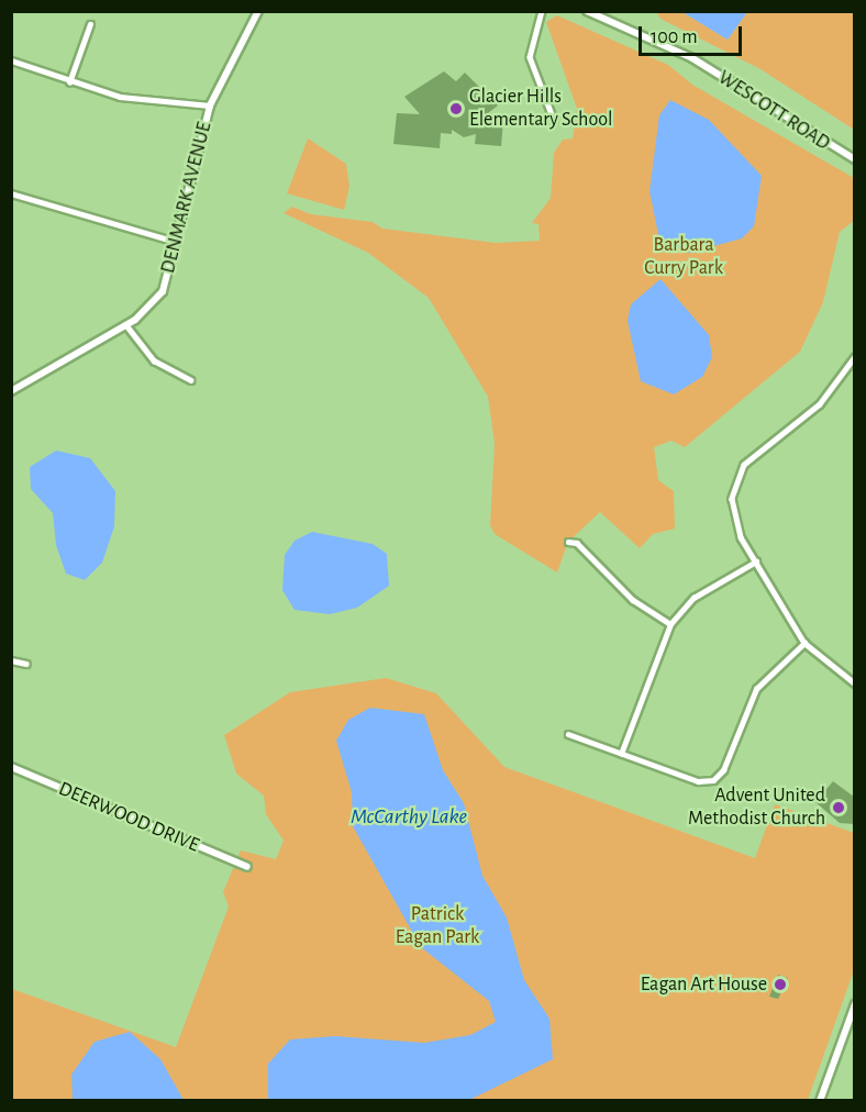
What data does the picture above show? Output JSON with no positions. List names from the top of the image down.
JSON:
{
  "streets": {
    "street": ["WESCOTT ROAD", "DENMARK AVENUE", "DEERWOOD DRIVE"]
  },
  "water": ["McCarthy Lake"],
  "parks": ["Barbara Curry Park", "Patrick Eagan Park"],
  "places": ["Glacier Hills Elementary School", "Advent United Methodist Church", "Eagan Art House"],
  "scale_bar": "100 m"
}
